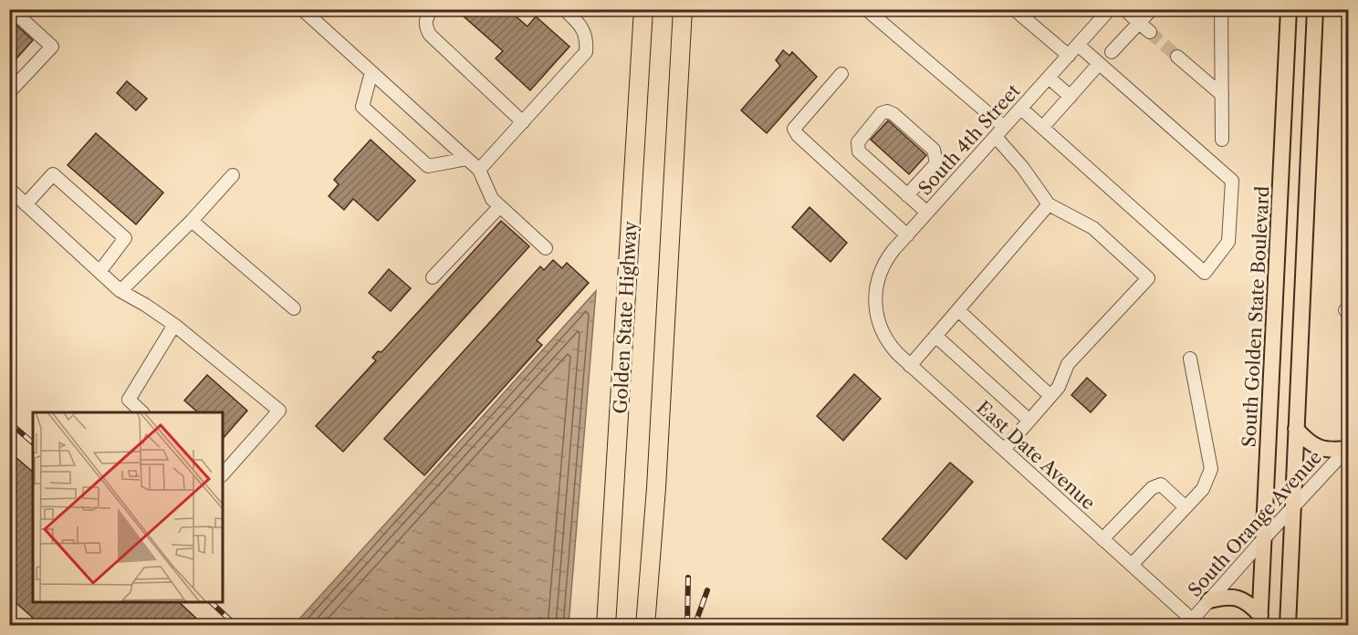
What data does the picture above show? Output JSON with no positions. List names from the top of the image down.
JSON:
{
  "streets": {
    "highway": ["Golden State Highway"],
    "main road": ["South Golden State Boulevard"],
    "street": ["South 4th Street", "East Date Avenue", "South Orange Avenue"]
  },
  "crossings": [
    ["South 4th Street", "East Date Avenue"],
    ["South Golden State Boulevard", "South Orange Avenue"],
    ["East Date Avenue", "South Orange Avenue"]
  ]
}
